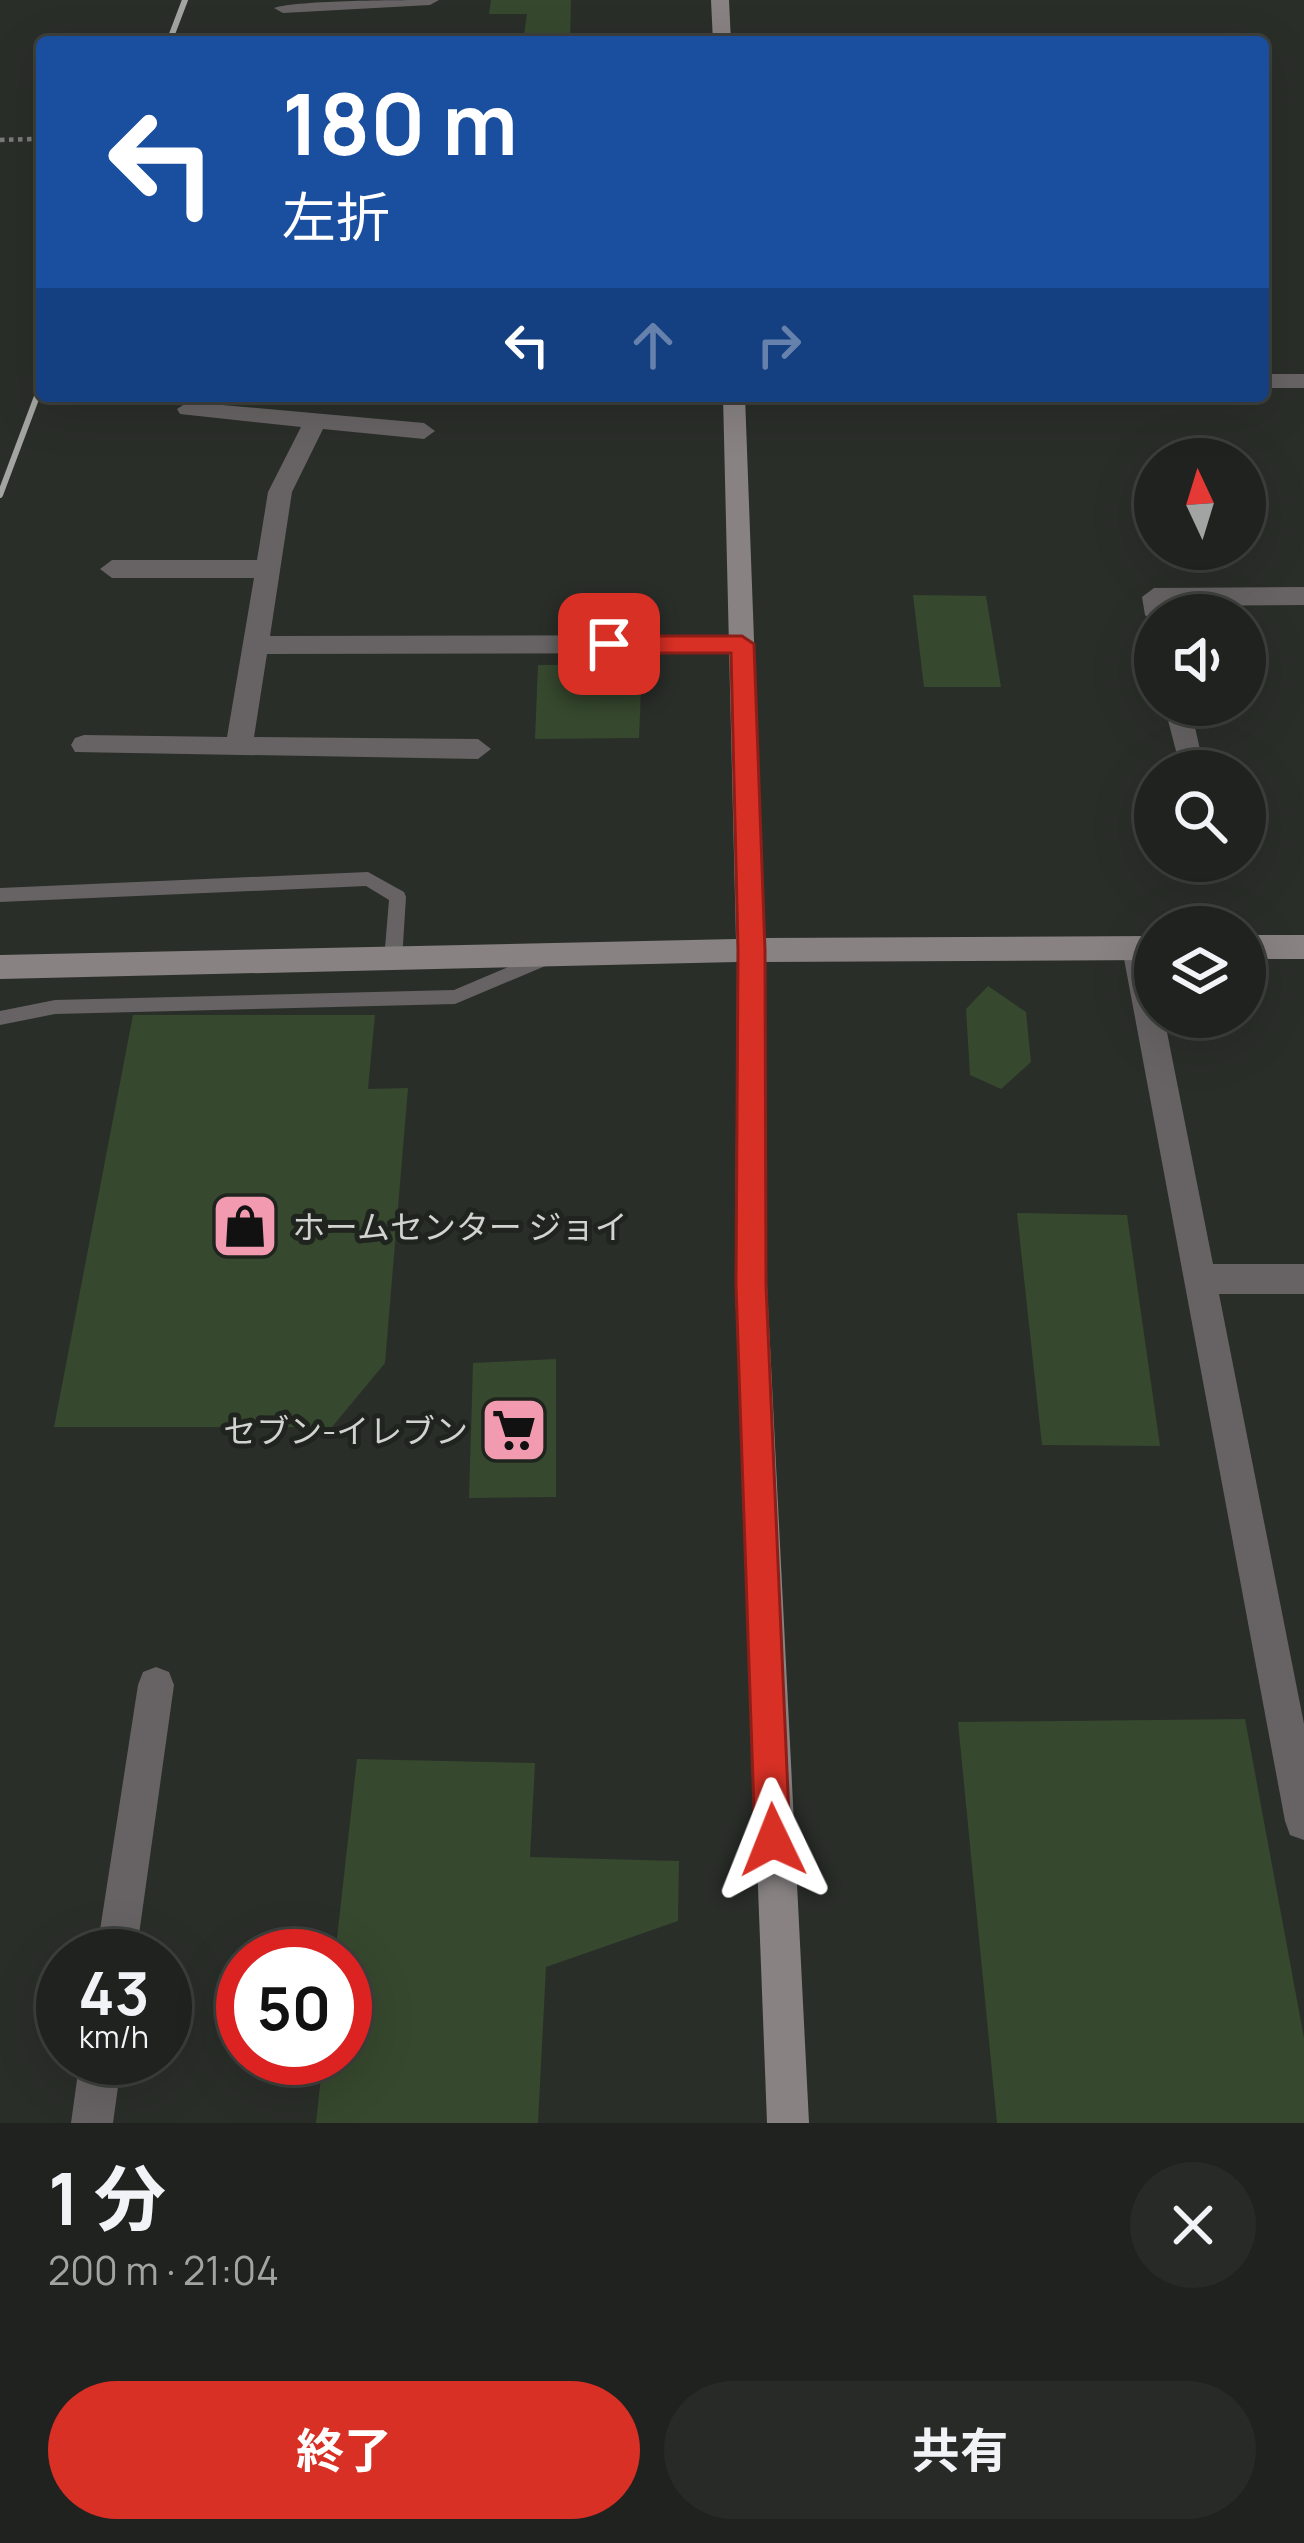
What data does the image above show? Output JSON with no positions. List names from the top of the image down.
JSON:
{
  "places": {
    "shop": ["ホームセンター ジョイ"],
    "supermarket": ["セブン-イレブン"]
  },
  "north": "top",
  "page": {
    "turn": ["180 m", "左折"],
    "speed": "43 km/h",
    "limit": "50",
    "heading": ["1 分", "200 m · 21:04"],
    "buttons": ["終了", "共有"]
  }
}
